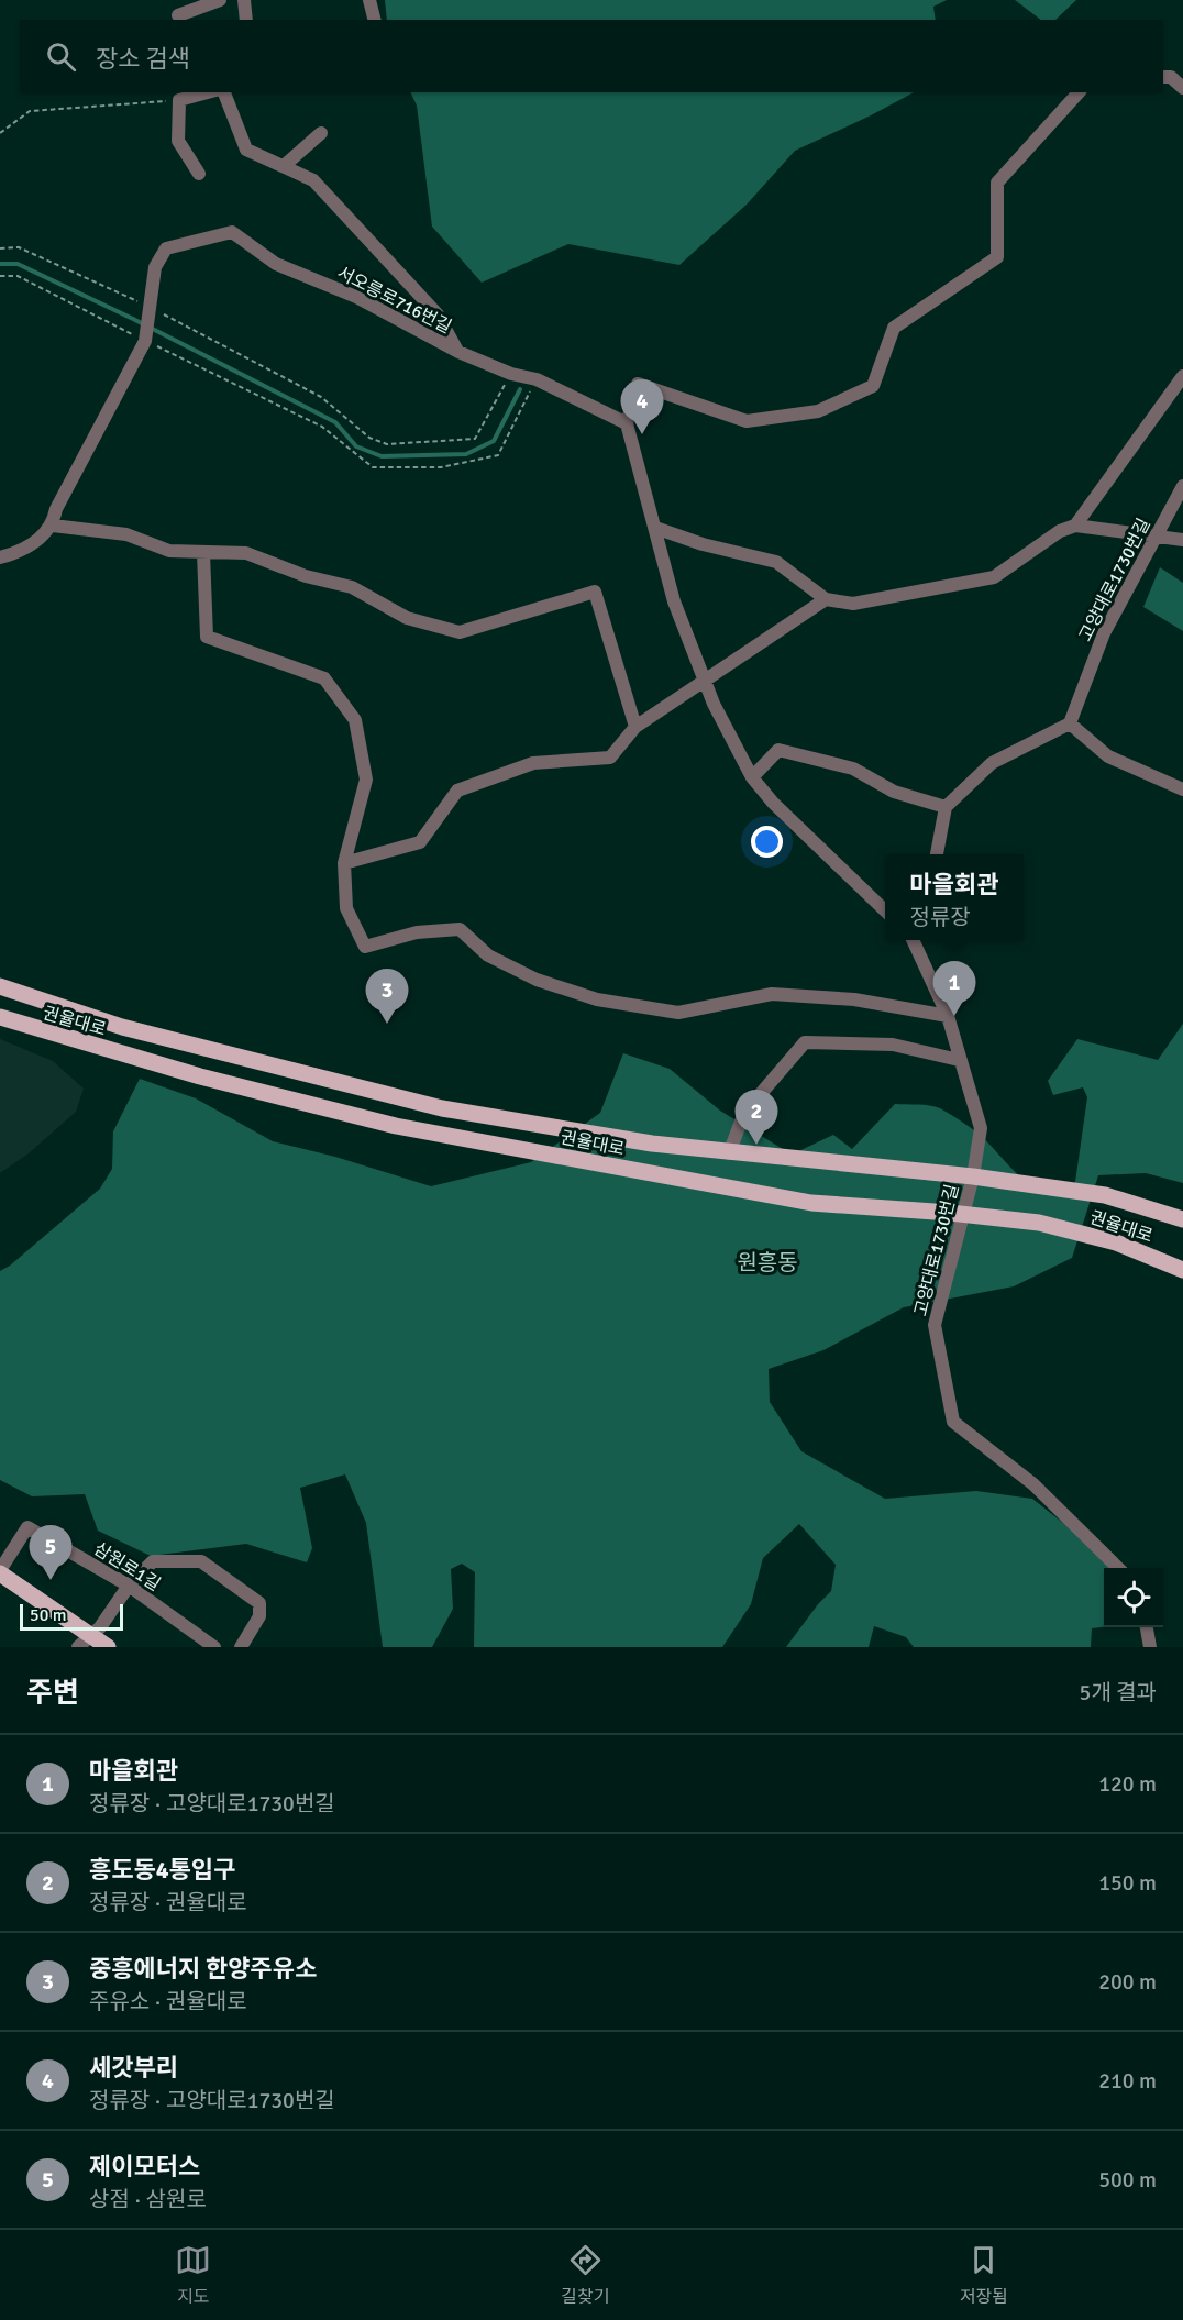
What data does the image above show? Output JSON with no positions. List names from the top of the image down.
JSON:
{
  "streets": {
    "main road": ["권율대로"],
    "street": ["서오릉로716번길", "고양대로1730번길", "삼원로1길"]
  },
  "crossings": [
    ["고양대로1730번길", "권율대로"]
  ],
  "districts": ["원흥동"],
  "scale_bar": "50 m",
  "page": {
    "search": "장소 검색",
    "pins": [
      "4",
      "1",
      "3",
      "2",
      "5"
    ],
    "popup": ["마을회관", "정류장"],
    "scale": "50 m",
    "heading": ["주변", "5개 결과"],
    "list": [
      {
        "mark": "1",
        "name": "마을회관",
        "note": "정류장 · 고양대로1730번길",
        "value": "120 m"
      },
      {
        "mark": "2",
        "name": "흥도동4통입구",
        "note": "정류장 · 권율대로",
        "value": "150 m"
      },
      {
        "mark": "3",
        "name": "중흥에너지 한양주유소",
        "note": "주유소 · 권율대로",
        "value": "200 m"
      },
      {
        "mark": "4",
        "name": "세갓부리",
        "note": "정류장 · 고양대로1730번길",
        "value": "210 m"
      },
      {
        "mark": "5",
        "name": "제이모터스",
        "note": "상점 · 삼원로",
        "value": "500 m"
      }
    ],
    "nav": ["지도", "길찾기", "저장됨"]
  }
}
